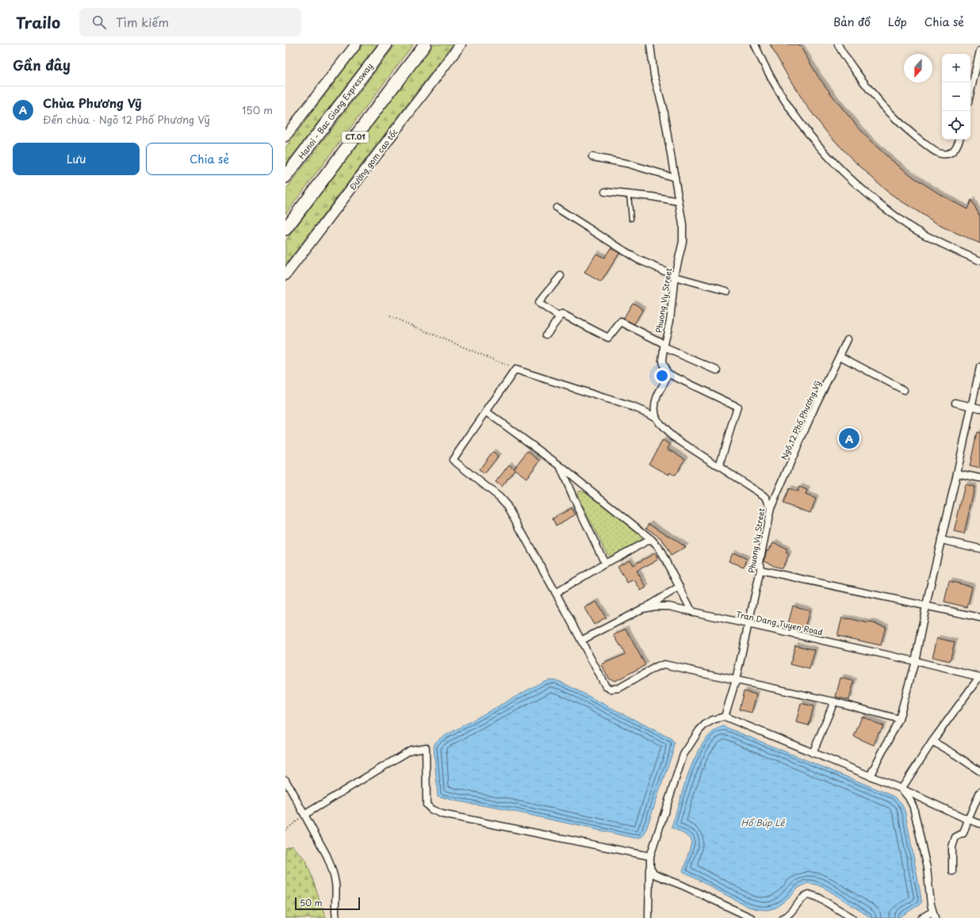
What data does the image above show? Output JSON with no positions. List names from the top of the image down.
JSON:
{
  "streets": {
    "highway": ["Hanoi - Bac Giang Expressway", "CT.01"],
    "main road": ["Đường gom cao tốc"],
    "street": ["Phuong Vy Street", "Ngõ 12 Phố Phương Vỹ", "Tran Dang Tuyen Road"]
  },
  "crossings": [
    ["Phuong Vy Street", "Ngõ 12 Phố Phương Vỹ"],
    ["Phuong Vy Street", "Tran Dang Tuyen Road"]
  ],
  "water": ["Hồ Búp Lê"],
  "scale_bar": "50 m",
  "north": "bottom",
  "page": {
    "header": "Trailo",
    "search": "Tìm kiếm",
    "nav": ["Bản đồ", "Lớp", "Chia sẻ"],
    "heading": "Gần đây",
    "map_buttons": ["+", "−"],
    "list": [
      {
        "mark": "A",
        "name": "Chùa Phương Vỹ",
        "note": "Đền chùa · Ngõ 12 Phố Phương Vỹ",
        "value": "150 m"
      }
    ],
    "buttons": ["Lưu", "Chia sẻ"],
    "pins": "A",
    "scale": "50 m"
  }
}
